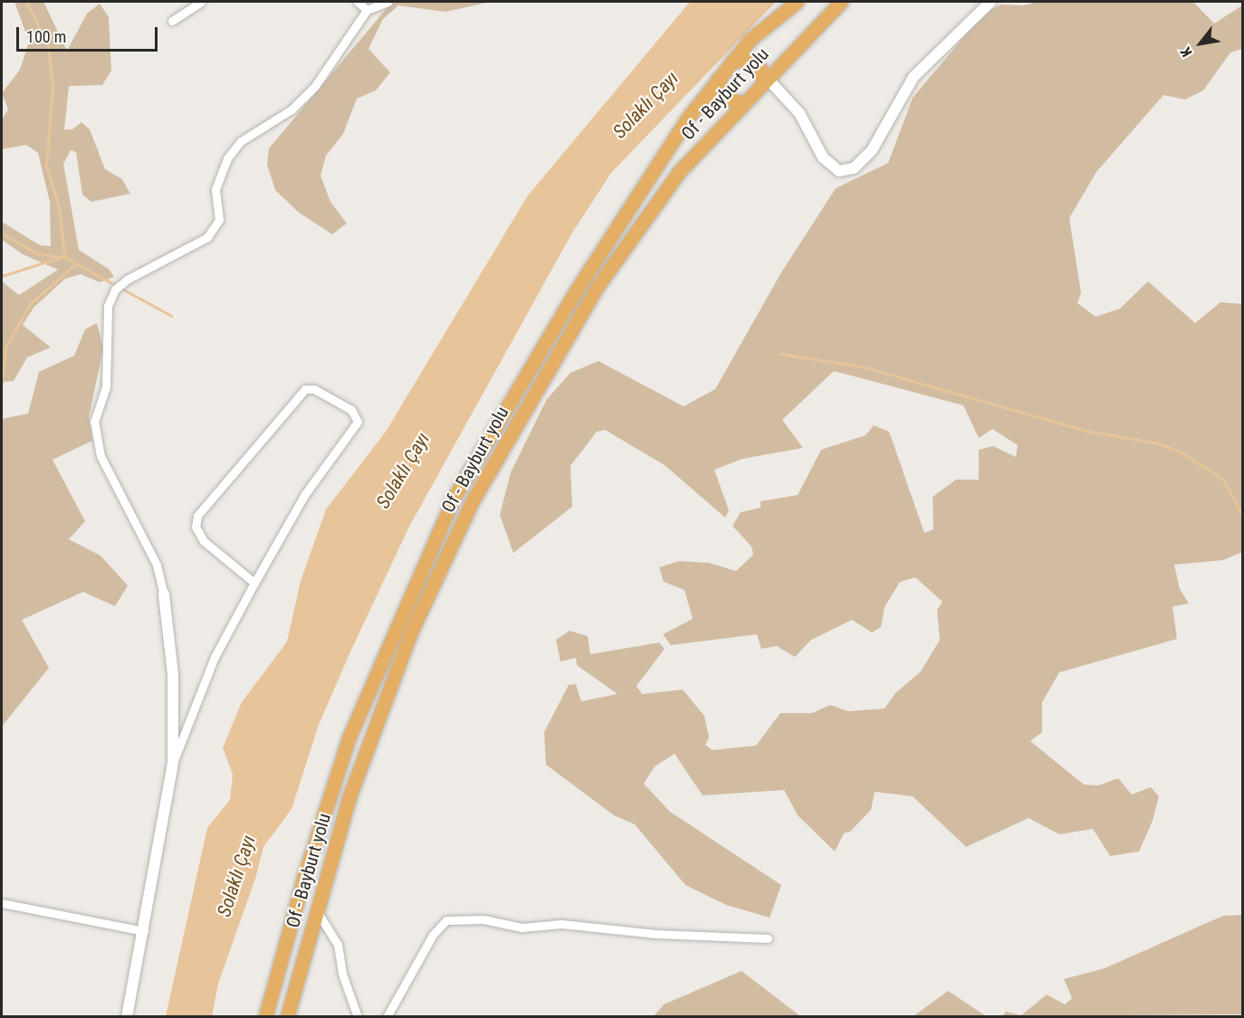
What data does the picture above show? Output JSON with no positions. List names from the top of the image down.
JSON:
{
  "streets": {
    "highway": ["Of - Bayburt yolu"]
  },
  "water": ["Solaklı Çayı"],
  "scale_bar": "100 m",
  "north": "bottom left"
}
